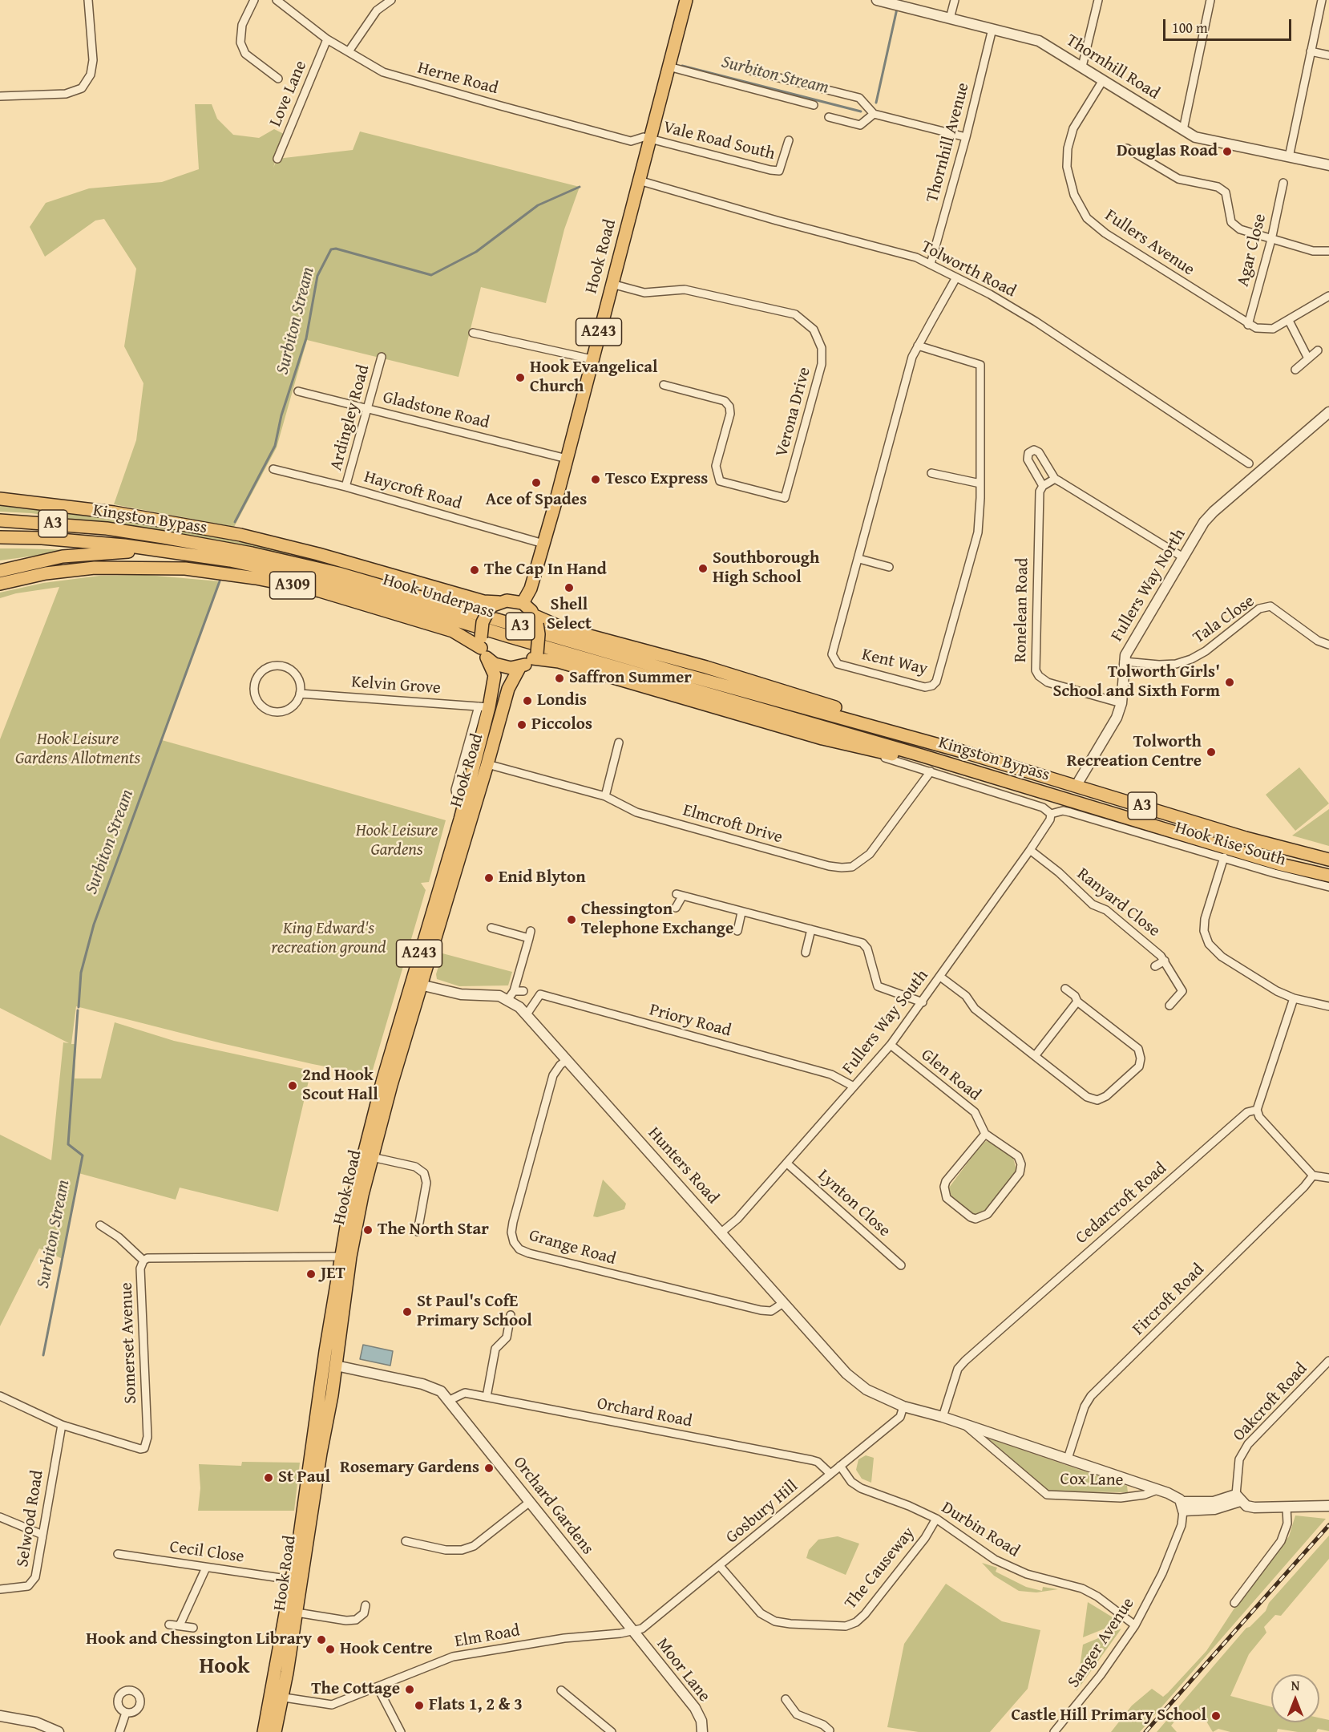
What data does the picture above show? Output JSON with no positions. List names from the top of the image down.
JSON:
{
  "streets": {
    "main road": [
      "Hook Road",
      "A243",
      "Kingston Bypass",
      "A3",
      "A309",
      "Hook Underpass"
    ],
    "street": [
      "Thornhill Road",
      "Herne Road",
      "Love Lane",
      "Vale Road South",
      "Thornhill Avenue",
      "Fullers Avenue",
      "Agar Close",
      "Tolworth Road",
      "Gladstone Road",
      "Verona Drive",
      "Ardingley Road",
      "Haycroft Road",
      "Fullers Way North",
      "Ronelean Road",
      "Tala Close",
      "Kent Way",
      "Kelvin Grove",
      "Elmcroft Drive",
      "Hook Rise South",
      "Ranyard Close",
      "Priory Road",
      "Fullers Way South",
      "Glen Road",
      "Hunters Road",
      "Lynton Close",
      "Cedarcroft Road",
      "Grange Road",
      "Fircroft Road",
      "Somerset Avenue",
      "Oakcroft Road",
      "Orchard Road",
      "Cox Lane",
      "Orchard Gardens",
      "Gosbury Hill",
      "Selwood Road",
      "Durbin Road",
      "Cecil Close",
      "The Causeway",
      "Elm Road",
      "Sanger Avenue",
      "Moor Lane"
    ]
  },
  "crossings": [
    ["Thornhill Road", "Thornhill Avenue"],
    ["Thornhill Road", "Fullers Avenue"],
    ["Herne Road", "Love Lane"],
    ["Herne Road", "Vale Road South"],
    ["Herne Road", "Hook Road"],
    ["Vale Road South", "Hook Road"],
    ["Thornhill Avenue", "Tolworth Road"],
    ["Fullers Avenue", "Agar Close"],
    ["Hook Road", "Tolworth Road"],
    ["Hook Road", "A243"],
    ["Hook Road", "Gladstone Road"],
    ["Hook Road", "Verona Drive"],
    ["Hook Road", "Haycroft Road"],
    ["Hook Road", "A309"],
    ["Hook Road", "Kelvin Grove"],
    ["Hook Road", "Elmcroft Drive"],
    ["Hook Road", "Somerset Avenue"],
    ["Hook Road", "Orchard Gardens"],
    ["Hook Road", "Cecil Close"],
    ["Hook Road", "Elm Road"],
    ["Tolworth Road", "Kent Way"],
    ["A243", "A309"],
    ["A243", "Kelvin Grove"],
    ["Gladstone Road", "Ardingley Road"],
    ["Ardingley Road", "Haycroft Road"],
    ["Kingston Bypass", "Fullers Way North"],
    ["Kingston Bypass", "Hook Underpass"],
    ["A3", "Hook Underpass"],
    ["Fullers Way North", "Ronelean Road"],
    ["Fullers Way North", "Tala Close"],
    ["Elmcroft Drive", "Hook Rise South"],
    ["Hook Rise South", "Fullers Way South"],
    ["Ranyard Close", "Fullers Way South"],
    ["Priory Road", "Fullers Way South"],
    ["Priory Road", "Hunters Road"],
    ["Fullers Way South", "Glen Road"],
    ["Fullers Way South", "Hunters Road"],
    ["Fullers Way South", "Lynton Close"],
    ["Hunters Road", "Grange Road"],
    ["Hunters Road", "Cox Lane"],
    ["Hunters Road", "Gosbury Hill"],
    ["Cedarcroft Road", "Cox Lane"],
    ["Fircroft Road", "Cox Lane"],
    ["Somerset Avenue", "Selwood Road"],
    ["Orchard Road", "Orchard Gardens"],
    ["Orchard Road", "Gosbury Hill"],
    ["Cox Lane", "Gosbury Hill"],
    ["Cox Lane", "Sanger Avenue"],
    ["Orchard Gardens", "Gosbury Hill"],
    ["Orchard Gardens", "Elm Road"],
    ["Orchard Gardens", "Moor Lane"],
    ["Gosbury Hill", "Durbin Road"],
    ["Gosbury Hill", "The Causeway"],
    ["Gosbury Hill", "Elm Road"],
    ["Gosbury Hill", "Moor Lane"],
    ["Durbin Road", "The Causeway"],
    ["Durbin Road", "Sanger Avenue"],
    ["Elm Road", "Moor Lane"]
  ],
  "districts": ["Hook"],
  "water": ["Surbiton Stream"],
  "parks": ["Hook Leisure Gardens Allotments", "Hook Leisure Gardens", "King Edward's recreation ground"],
  "places": [
    "Douglas Road",
    "Hook Evangelical Church",
    "Tesco Express",
    "Ace of Spades",
    "Southborough High School",
    "The Cap In Hand",
    "Shell Select",
    "Saffron Summer",
    "Tolworth Girls' School and Sixth Form",
    "Londis",
    "Piccolos",
    "Tolworth Recreation Centre",
    "Enid Blyton",
    "Chessington Telephone Exchange",
    "2nd Hook Scout Hall",
    "The North Star",
    "JET",
    "St Paul's CofE Primary School",
    "Rosemary Gardens",
    "St Paul",
    "Hook and Chessington Library",
    "Hook Centre",
    "The Cottage",
    "Flats 1, 2 & 3",
    "Castle Hill Primary School"
  ],
  "scale_bar": "100 m",
  "north": "top"
}
